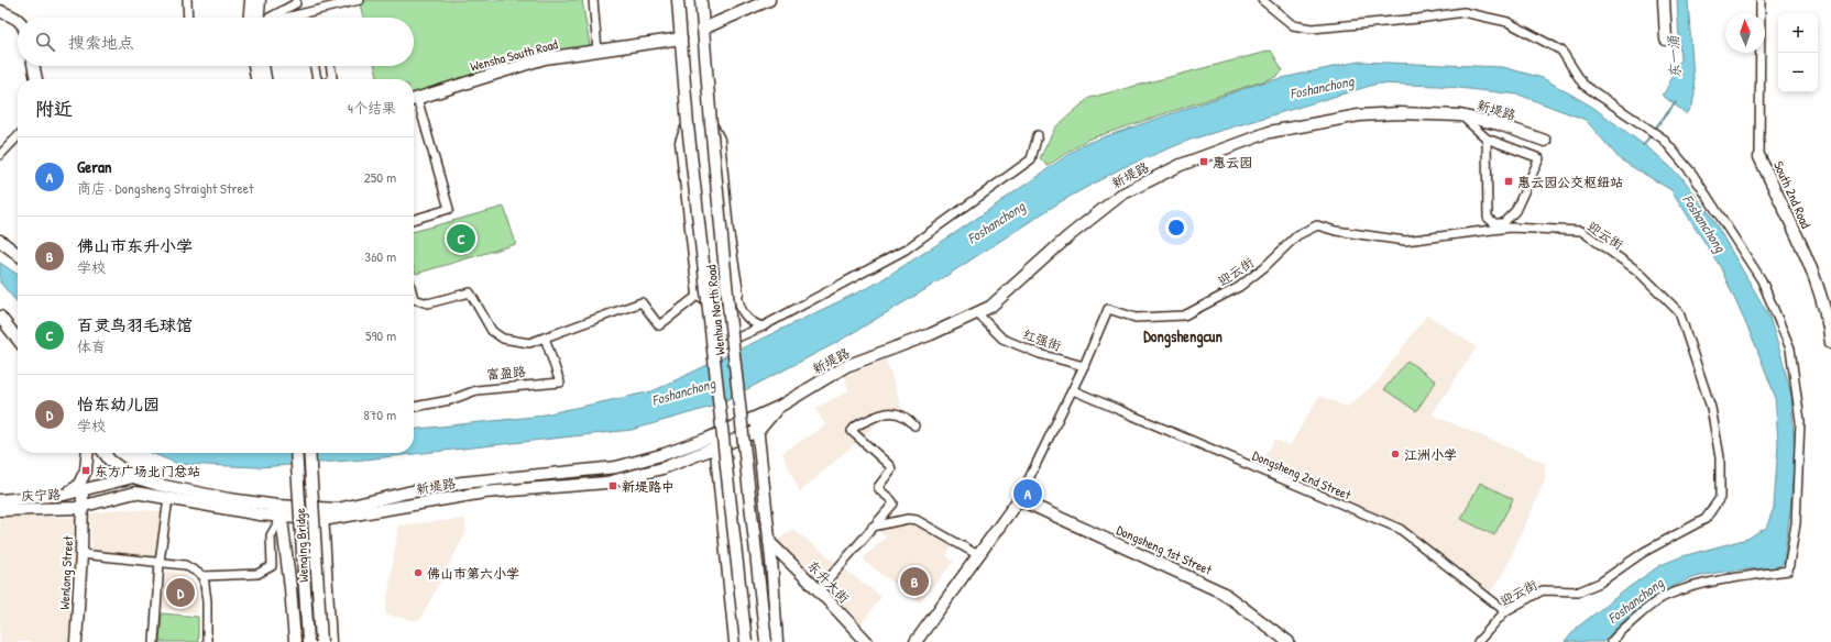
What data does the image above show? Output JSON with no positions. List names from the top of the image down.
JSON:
{
  "streets": {
    "main road": [
      "Wensha South Road",
      "新堤路",
      "South 2nd Road",
      "Wenhua North Road",
      "庆宁路",
      "Wenqing Bridge",
      "Dongsheng 1st Street",
      "Wenlong Street",
      "东升大街"
    ],
    "street": [
      "迎云街",
      "红强街",
      "富盈路",
      "Dongsheng 2nd Street"
    ]
  },
  "crossings": [
    ["新堤路", "红强街"],
    ["新堤路", "庆宁路"],
    ["新堤路", "Wenlong Street"],
    ["迎云街", "红强街"],
    ["迎云街", "Dongsheng 2nd Street"],
    ["庆宁路", "Wenlong Street"]
  ],
  "districts": ["Dongshengcun"],
  "water": ["东一涌", "Foshanchong"],
  "places": {
    "transit": [
      "惠云园",
      "惠云园公交枢纽站",
      "东方广场北门总站",
      "新堤路中"
    ],
    "other": ["江洲小学", "佛山市第六小学"]
  },
  "north": "top",
  "page": {
    "map_buttons": ["+", "−"],
    "search": "搜索地点",
    "heading": ["附近", "4个结果"],
    "list": [
      {
        "mark": "A",
        "name": "Geran",
        "note": "商店 · Dongsheng Straight Street",
        "value": "250 m"
      },
      {
        "mark": "B",
        "name": "佛山市东升小学",
        "note": "学校",
        "value": "360 m"
      },
      {
        "mark": "C",
        "name": "百灵鸟羽毛球馆",
        "note": "体育",
        "value": "590 m"
      },
      {
        "mark": "D",
        "name": "怡东幼儿园",
        "note": "学校",
        "value": "870 m"
      }
    ],
    "pins": [
      "C",
      "A",
      "B",
      "D"
    ]
  }
}
